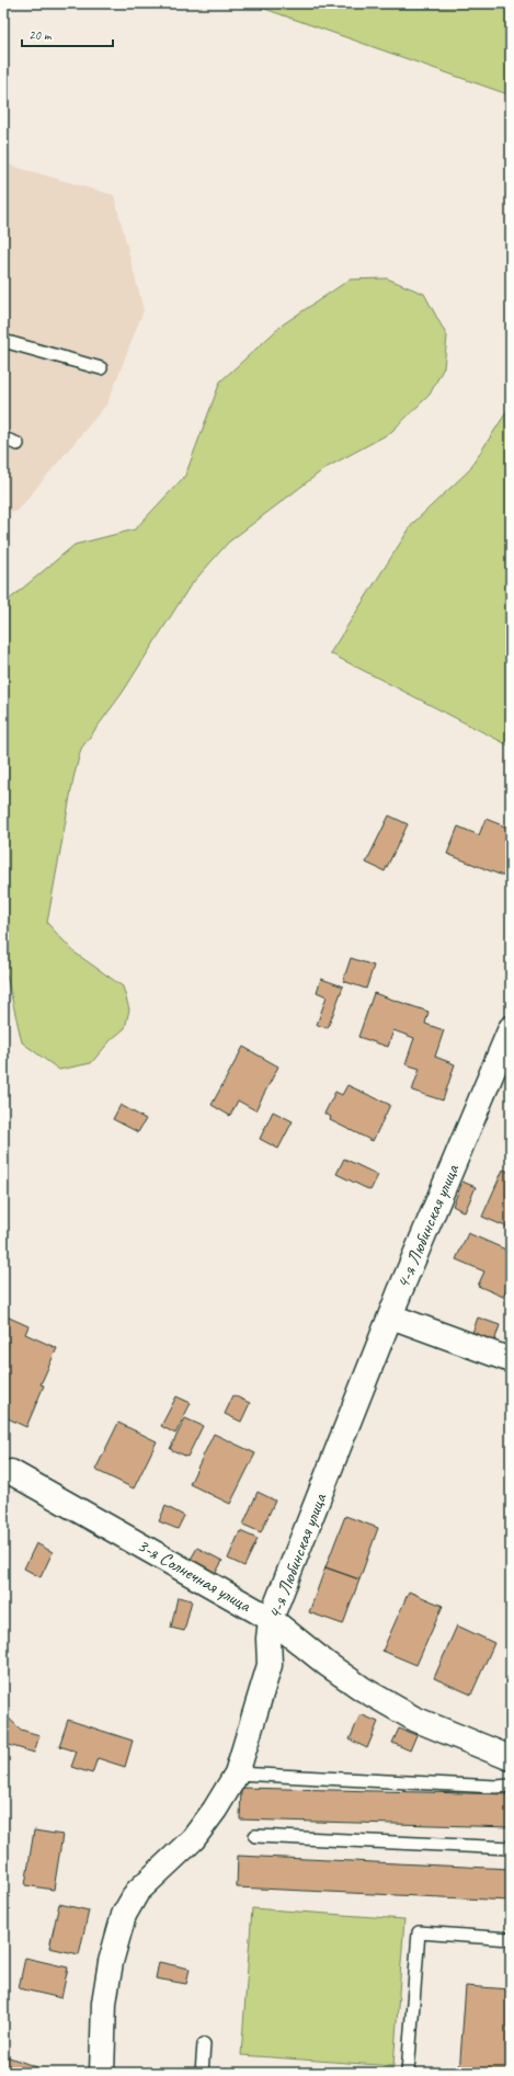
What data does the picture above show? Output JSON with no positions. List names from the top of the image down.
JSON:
{
  "streets": {
    "street": ["4-я Любинская улица", "3-я Солнечная улица"]
  },
  "crossings": [
    ["4-я Любинская улица", "3-я Солнечная улица"]
  ],
  "scale_bar": "20 m"
}
